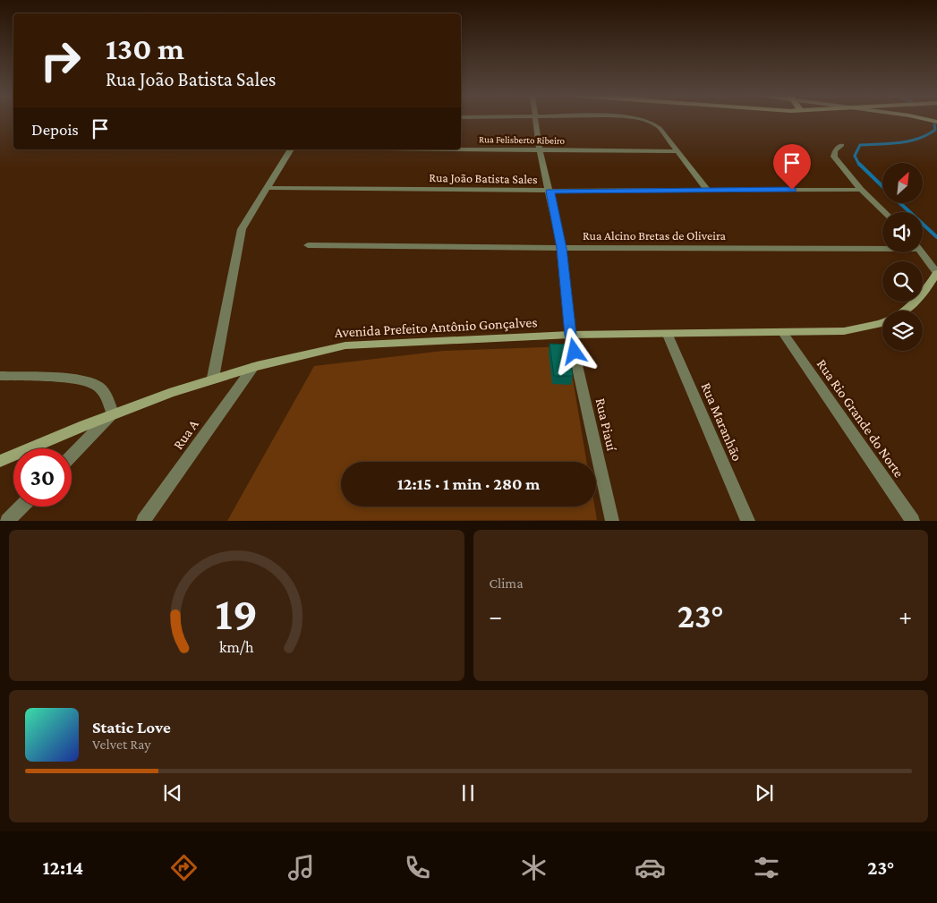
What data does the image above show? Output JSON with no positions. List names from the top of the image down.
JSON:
{
  "streets": {
    "street": [
      "Rua Felisberto Ribeiro",
      "Rua João Batista Sales",
      "Rua Alcino Bretas de Oliveira",
      "Avenida Prefeito Antônio Gonçalves",
      "Rua Rio Grande do Norte",
      "Rua Maranhão",
      "Rua Piauí",
      "Rua A"
    ]
  },
  "crossings": [
    ["Rua Felisberto Ribeiro", "Rua Piauí"],
    ["Rua João Batista Sales", "Rua Piauí"],
    ["Rua Alcino Bretas de Oliveira", "Rua Piauí"],
    ["Avenida Prefeito Antônio Gonçalves", "Rua Rio Grande do Norte"],
    ["Avenida Prefeito Antônio Gonçalves", "Rua Maranhão"],
    ["Avenida Prefeito Antônio Gonçalves", "Rua Piauí"],
    ["Avenida Prefeito Antônio Gonçalves", "Rua A"]
  ],
  "north": "top right",
  "page": {
    "turn": ["130 m", "Rua João Batista Sales"],
    "then": "Depois",
    "limit": "30",
    "trip": "12:15 · 1 min · 280 m",
    "tile": "Clima",
    "heat": ["−", "23°", "+"],
    "song": ["Static Love", "Velvet Ray"],
    "tabs": ["12:14", "23°"],
    "gauge": ["19", "km/h"]
  }
}
